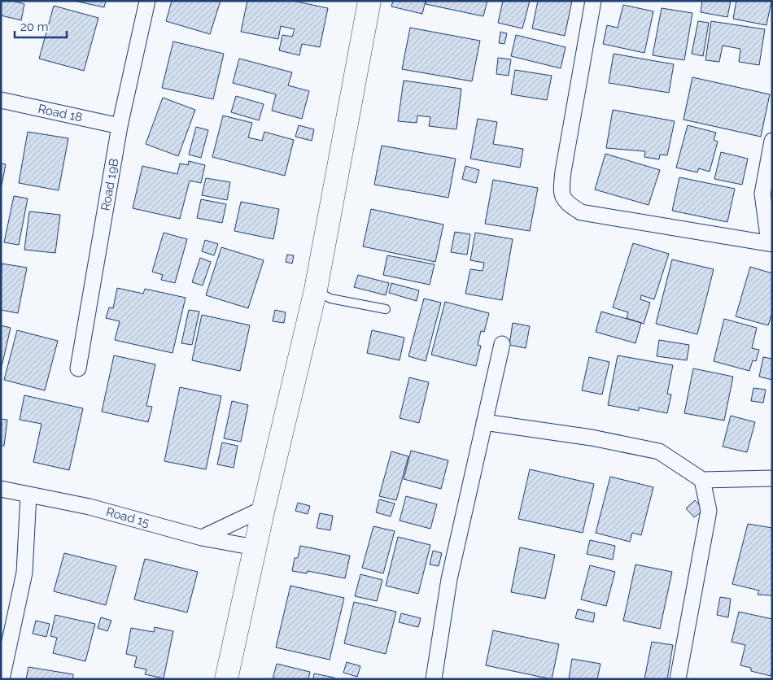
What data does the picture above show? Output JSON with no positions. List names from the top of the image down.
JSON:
{
  "streets": {
    "street": ["Road 18", "Road 19B", "Road 15"]
  },
  "crossings": [
    ["Road 18", "Road 19B"]
  ],
  "scale_bar": "20 m"
}
